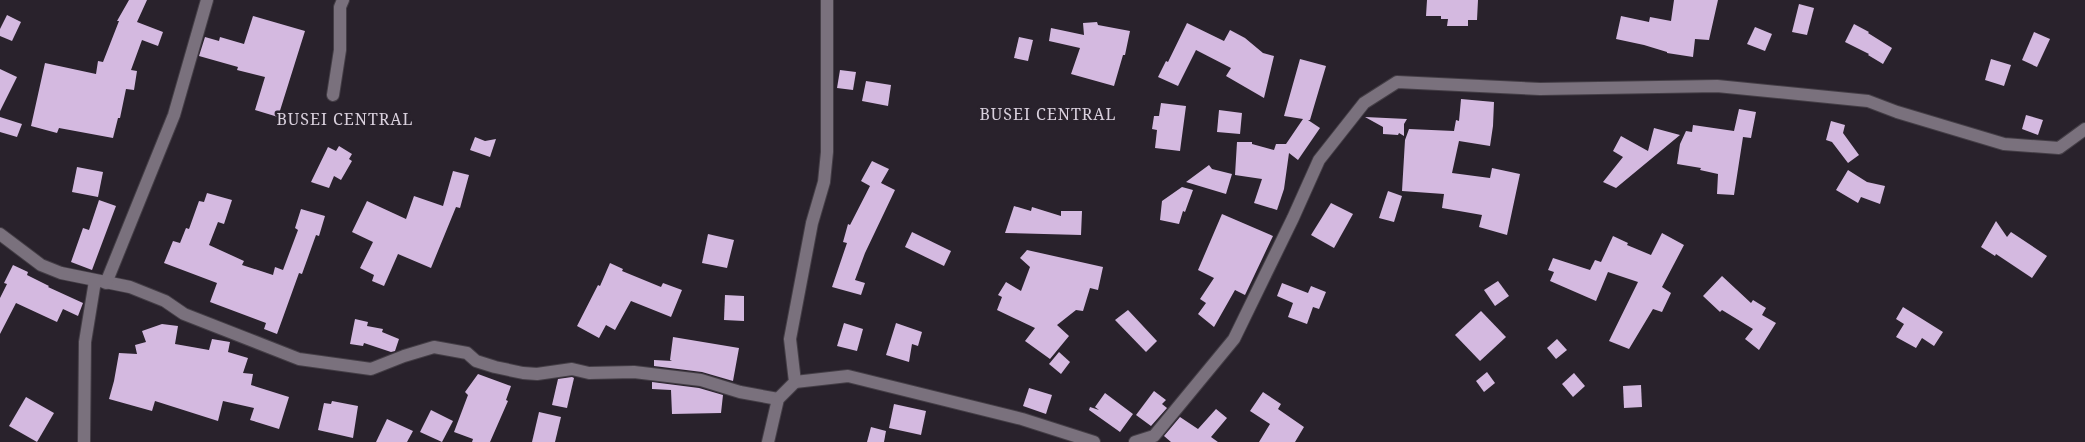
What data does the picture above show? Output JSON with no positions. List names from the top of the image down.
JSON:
{
  "districts": ["BUSEI CENTRAL", "BUSEI CENTRAL"]
}
